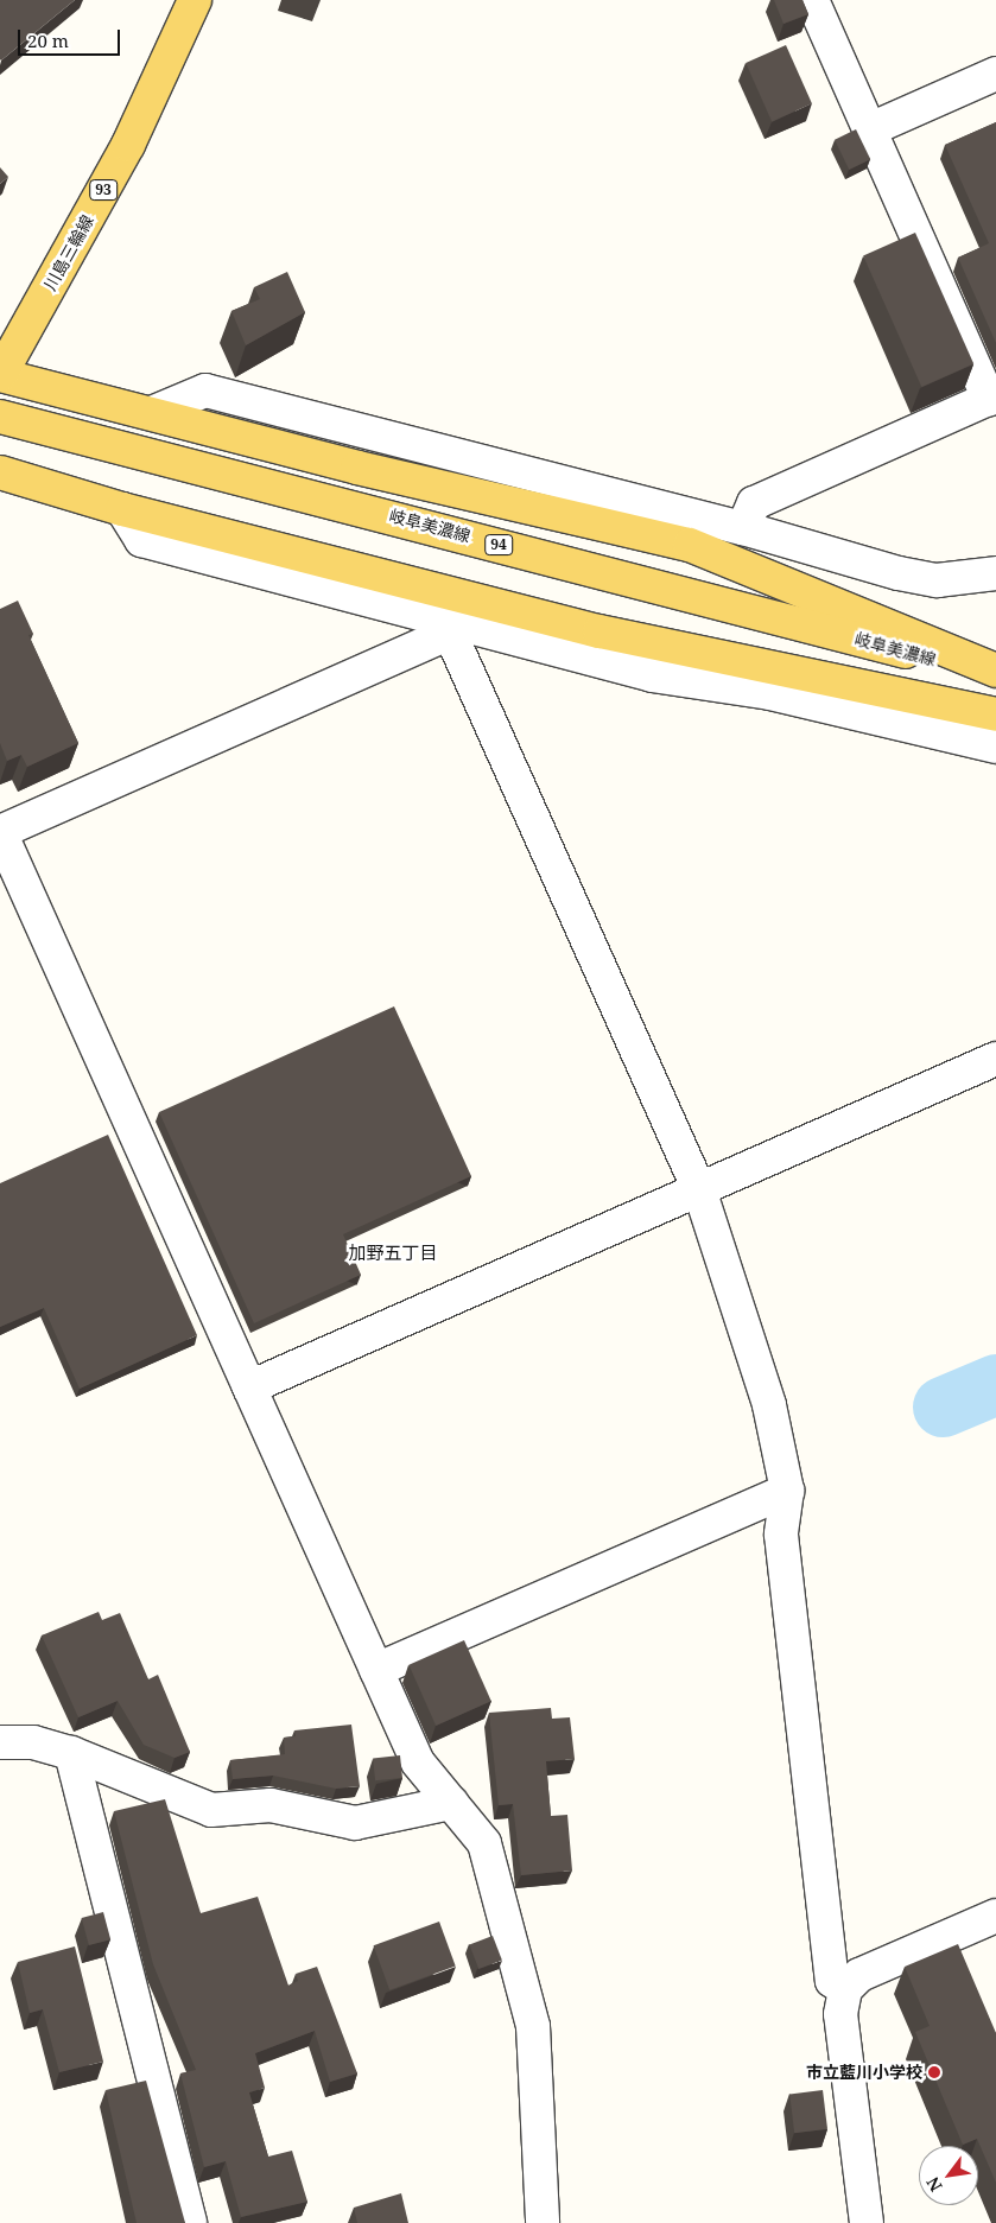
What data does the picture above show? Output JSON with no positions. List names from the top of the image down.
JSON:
{
  "streets": {
    "main road": [
      "93",
      "川島三輪線",
      "岐阜美濃線",
      "94"
    ]
  },
  "districts": ["加野五丁目"],
  "places": ["市立藍川小学校"],
  "scale_bar": "20 m",
  "north": "bottom left"
}
